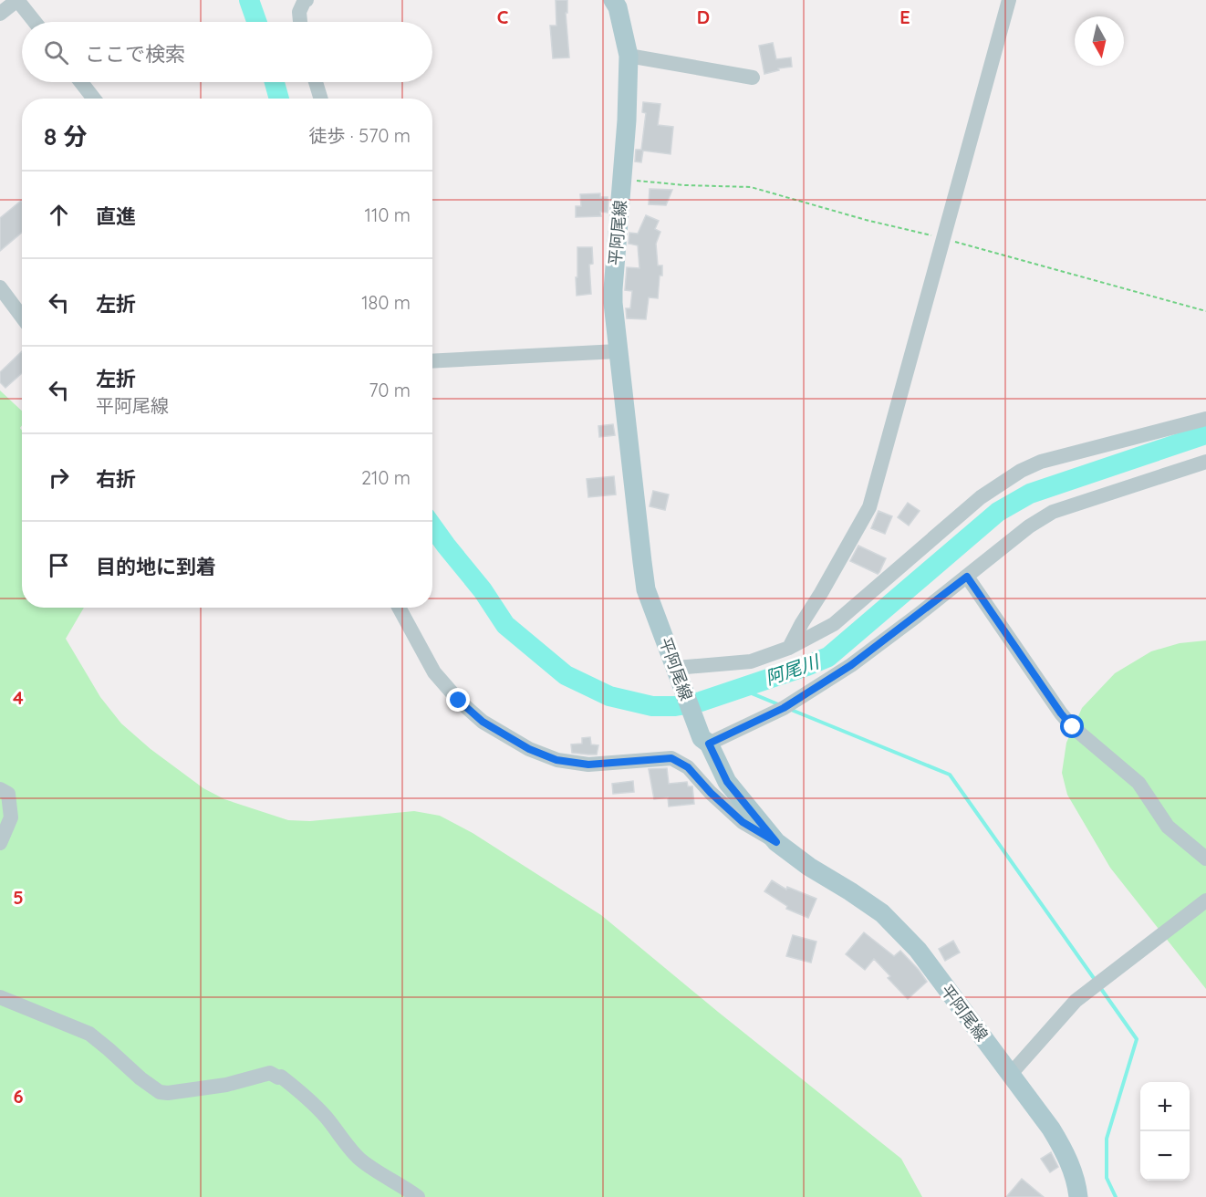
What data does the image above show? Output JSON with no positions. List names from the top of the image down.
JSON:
{
  "streets": {
    "main road": ["平阿尾線"]
  },
  "water": ["阿尾川"],
  "north": "bottom",
  "page": {
    "search": "ここで検索",
    "heading": ["8 分", "徒歩 · 570 m"],
    "list": [
      ["直進", "110 m"],
      ["左折", "180 m"],
      ["左折", "平阿尾線", "70 m"],
      ["右折", "210 m"],
      "目的地に到着"
    ],
    "map_buttons": ["+", "−"]
  },
  "grid": {
    "columns": ["C", "D", "E"],
    "rows": ["4", "5", "6"]
  }
}
